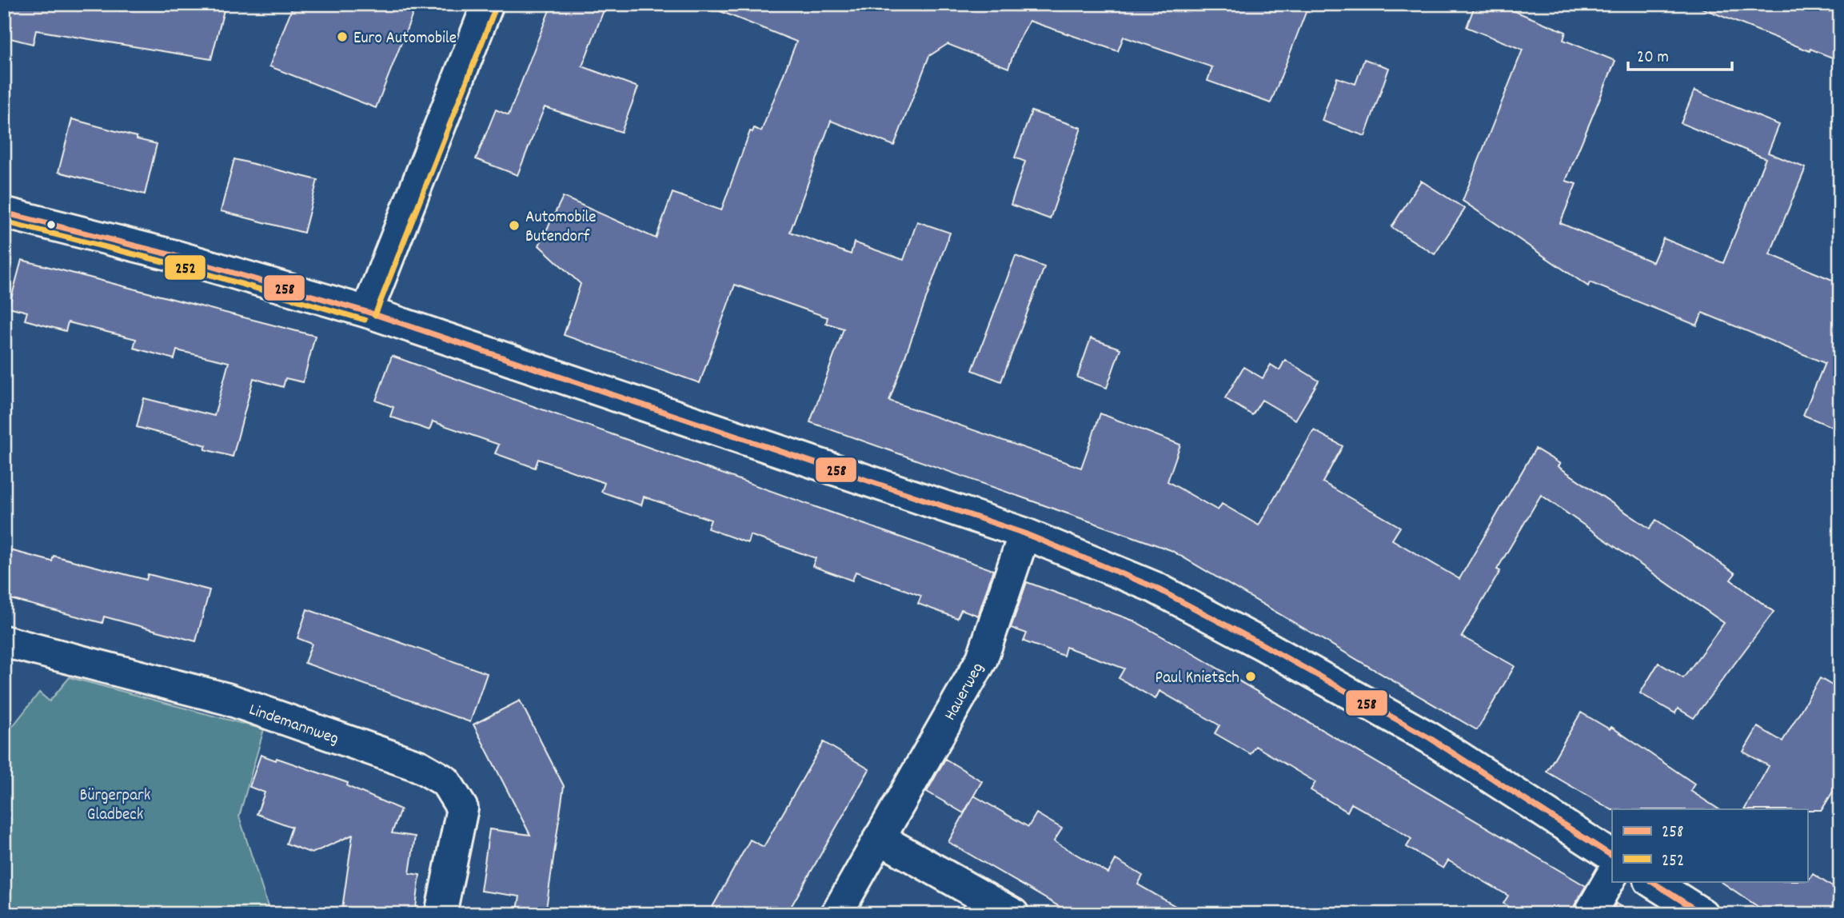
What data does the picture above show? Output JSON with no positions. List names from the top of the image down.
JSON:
{
  "streets": {
    "street": ["Hauerweg", "Lindemannweg"]
  },
  "parks": ["Bürgerpark Gladbeck"],
  "places": ["Euro Automobile", "Automobile Butendorf", "Paul Knietsch"],
  "lines": ["transit line 252", "transit line 258"],
  "legend": ["258", "252"],
  "scale_bar": "20 m"
}
